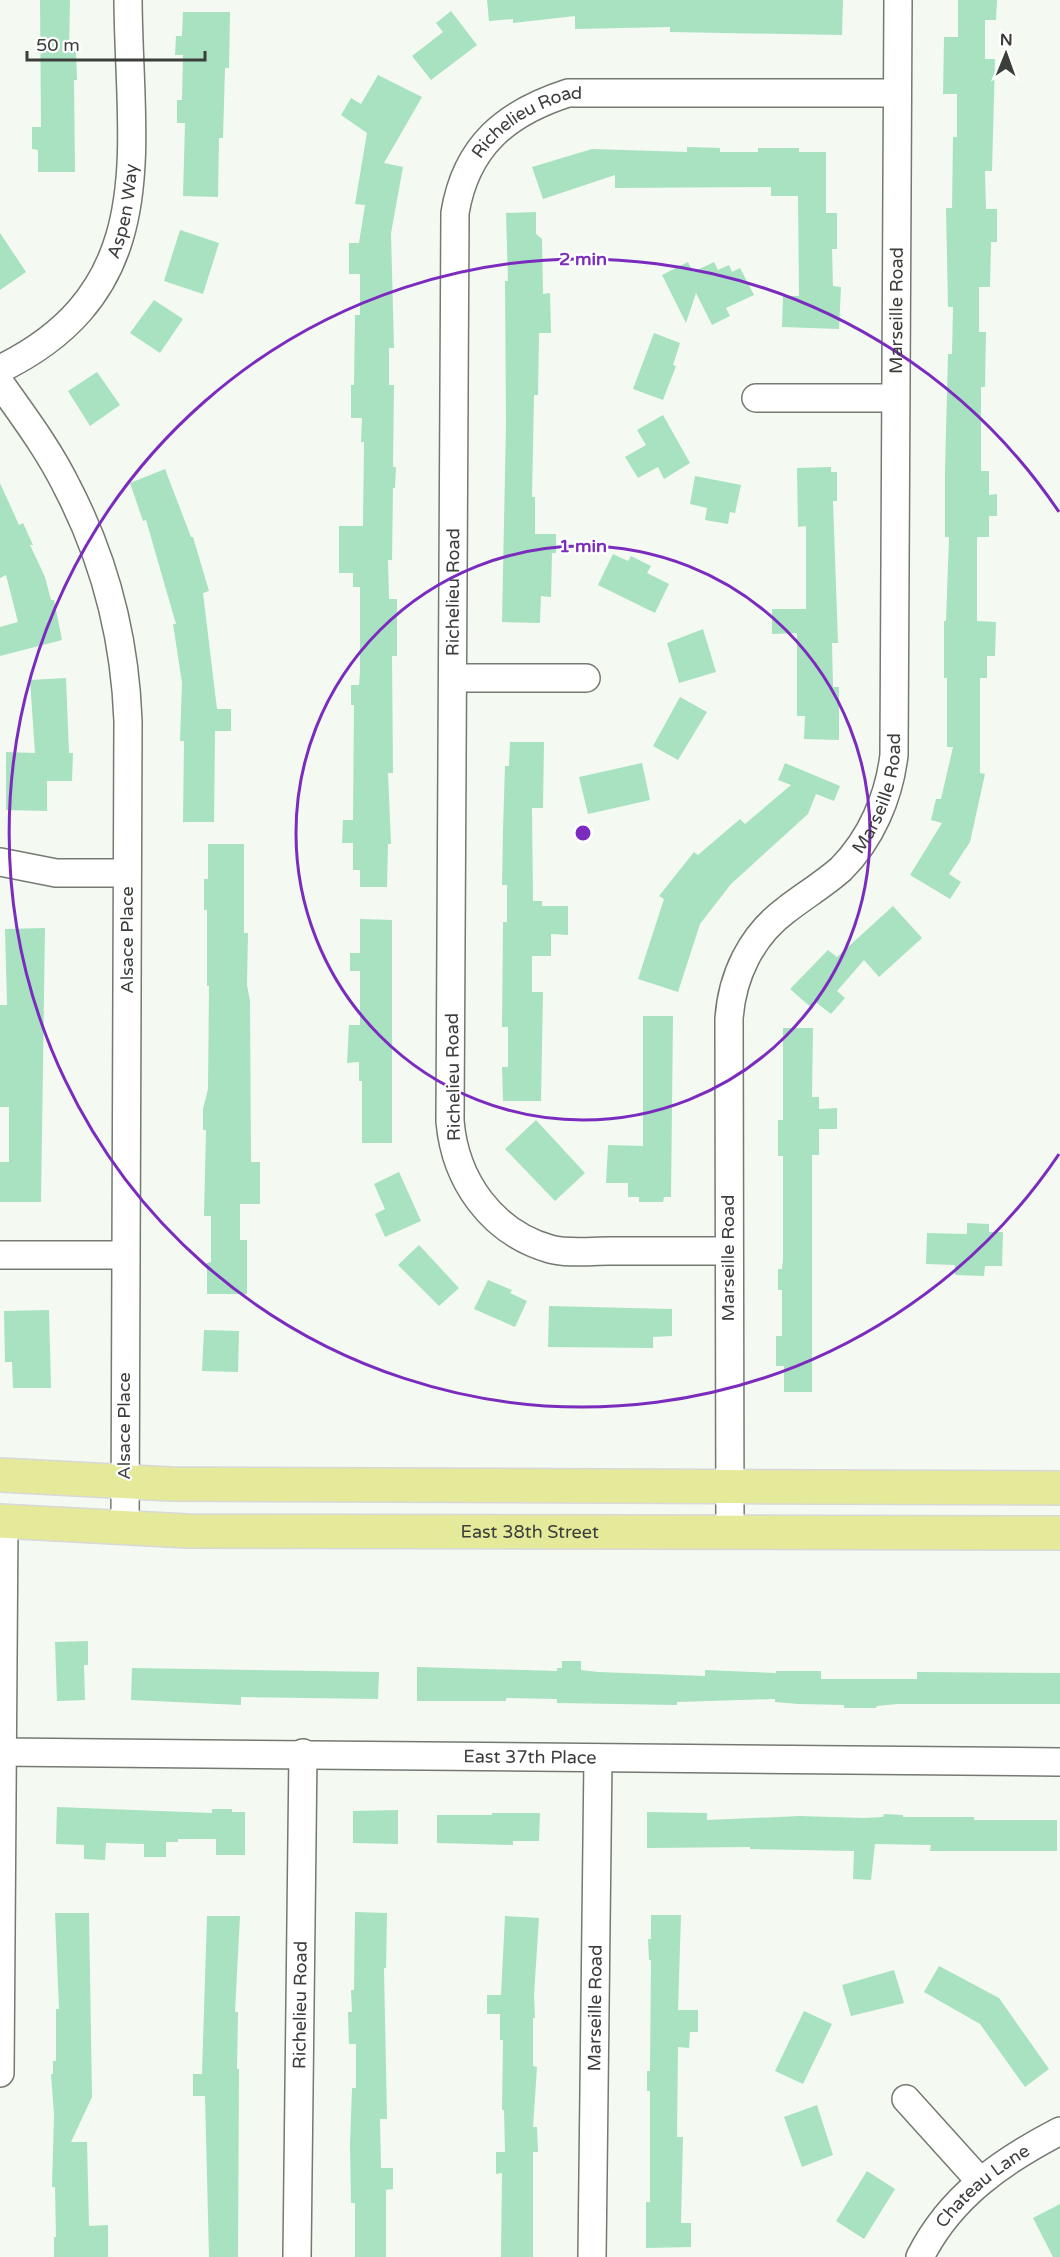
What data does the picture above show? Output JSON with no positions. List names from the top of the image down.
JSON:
{
  "streets": {
    "main road": ["East 38th Street"],
    "street": [
      "Richelieu Road",
      "Aspen Way",
      "Marseille Road",
      "Alsace Place",
      "East 37th Place",
      "Chateau Lane"
    ]
  },
  "crossings": [
    ["Richelieu Road", "Marseille Road"],
    ["Richelieu Road", "East 37th Place"],
    ["Marseille Road", "East 38th Street"],
    ["Marseille Road", "East 37th Place"],
    ["Alsace Place", "East 38th Street"]
  ],
  "scale_bar": "50 m",
  "north": "top",
  "rings": ["2 min", "1 min"]
}
